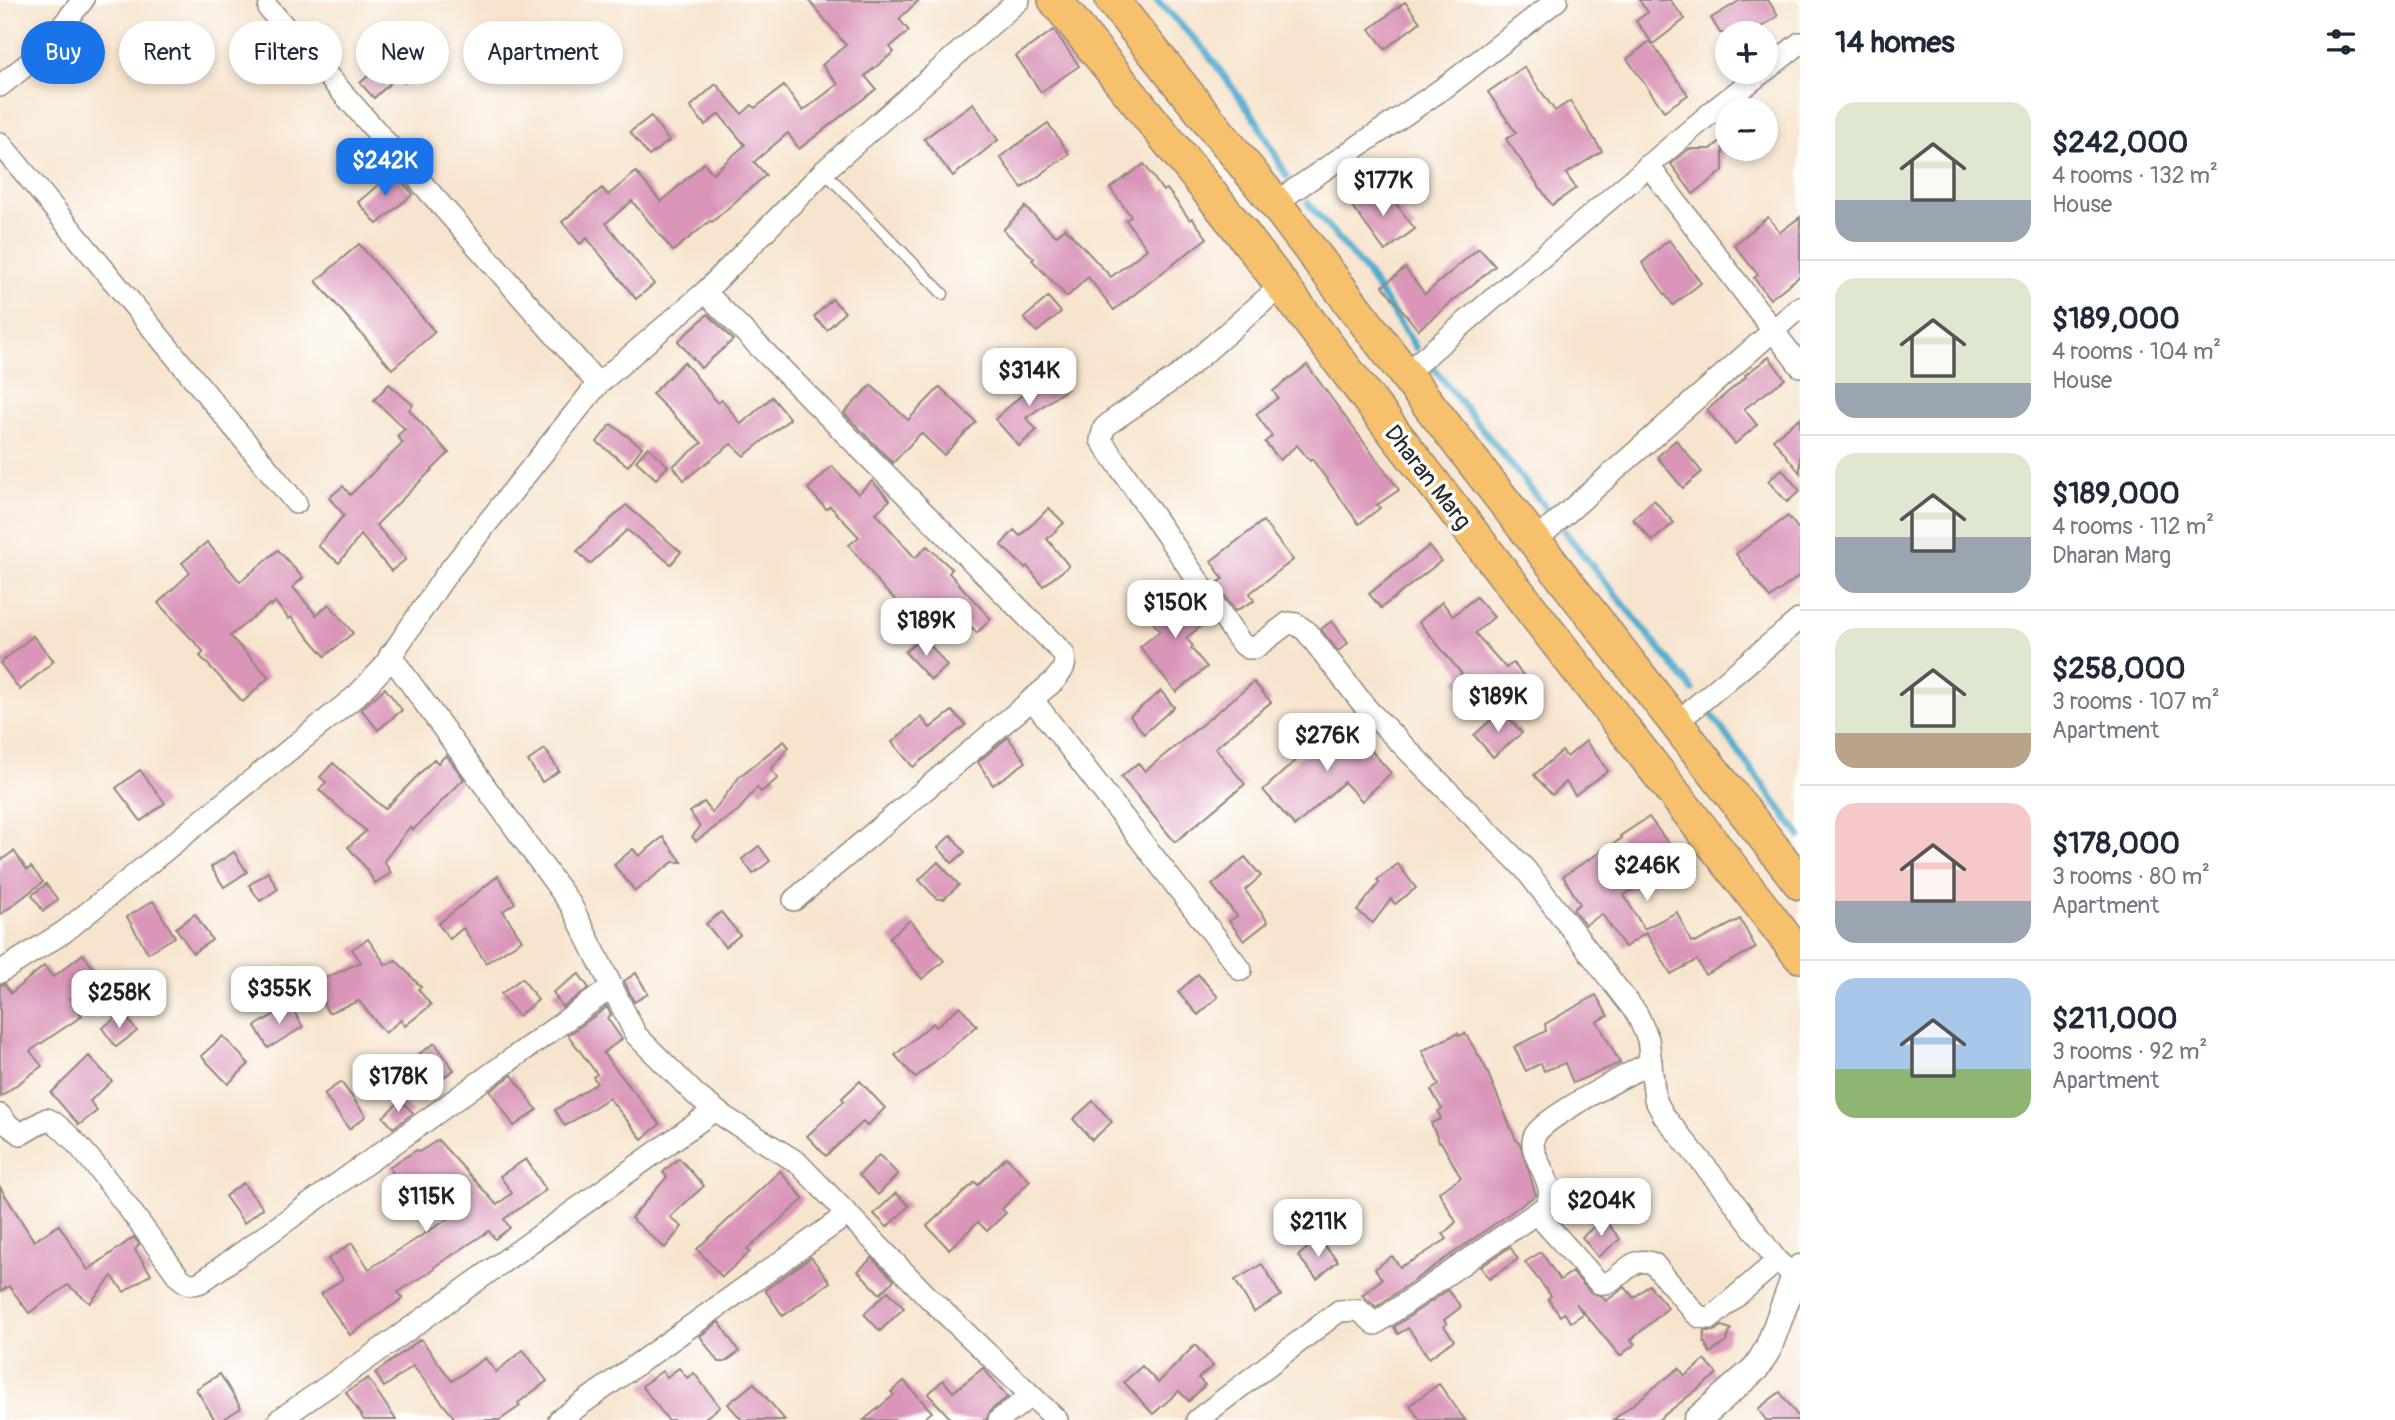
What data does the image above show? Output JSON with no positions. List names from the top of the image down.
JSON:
{
  "streets": {
    "main road": ["Dharan Marg"]
  },
  "page": {
    "heading": "14 homes",
    "map_buttons": ["+", "−"],
    "chip": [
      "Buy",
      "Rent",
      "Filters",
      "New",
      "Apartment"
    ],
    "list": [
      {
        "name": "$242,000",
        "note": "4 rooms · 132 m² · House"
      },
      {
        "name": "$189,000",
        "note": "4 rooms · 104 m² · House"
      },
      {
        "name": "$189,000",
        "note": "4 rooms · 112 m² · Dharan Marg"
      },
      {
        "name": "$258,000",
        "note": "3 rooms · 107 m² · Apartment"
      },
      {
        "name": "$178,000",
        "note": "3 rooms · 80 m² · Apartment"
      },
      {
        "name": "$211,000",
        "note": "3 rooms · 92 m² · Apartment"
      }
    ],
    "price": [
      "$242K",
      "$177K",
      "$314K",
      "$150K",
      "$189K",
      "$189K",
      "$276K",
      "$246K",
      "$355K",
      "$258K",
      "$178K",
      "$115K",
      "$204K",
      "$211K"
    ]
  }
}
